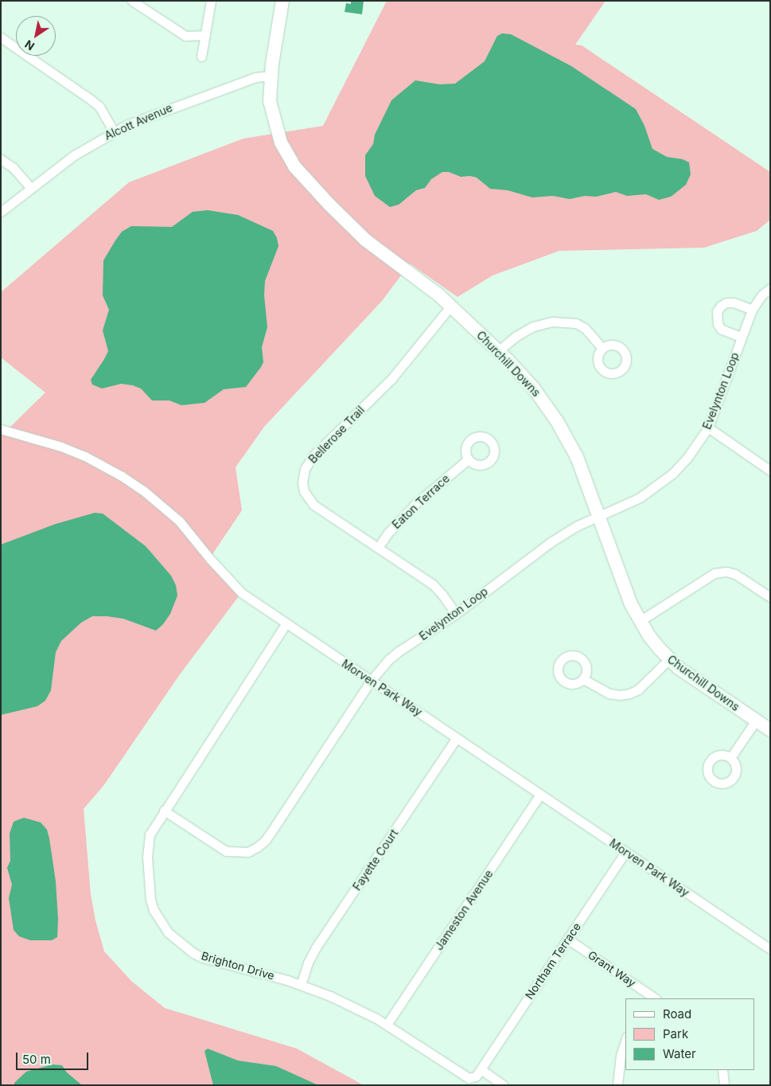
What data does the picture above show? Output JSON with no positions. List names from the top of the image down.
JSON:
{
  "streets": {
    "street": [
      "Alcott Avenue",
      "Churchill Downs",
      "Evelynton Loop",
      "Bellerose Trail",
      "Eaton Terrace",
      "Morven Park Way",
      "Fayette Court",
      "Jameston Avenue",
      "Northam Terrace",
      "Brighton Drive",
      "Grant Way"
    ]
  },
  "crossings": [
    ["Alcott Avenue", "Churchill Downs"],
    ["Churchill Downs", "Evelynton Loop"],
    ["Churchill Downs", "Bellerose Trail"],
    ["Evelynton Loop", "Bellerose Trail"],
    ["Evelynton Loop", "Morven Park Way"],
    ["Evelynton Loop", "Brighton Drive"],
    ["Bellerose Trail", "Eaton Terrace"],
    ["Morven Park Way", "Fayette Court"],
    ["Morven Park Way", "Jameston Avenue"],
    ["Morven Park Way", "Northam Terrace"],
    ["Morven Park Way", "Brighton Drive"],
    ["Fayette Court", "Brighton Drive"],
    ["Jameston Avenue", "Brighton Drive"],
    ["Northam Terrace", "Brighton Drive"],
    ["Northam Terrace", "Grant Way"]
  ],
  "legend": ["Road", "Park", "Water"],
  "scale_bar": "50 m",
  "north": "bottom left"
}
